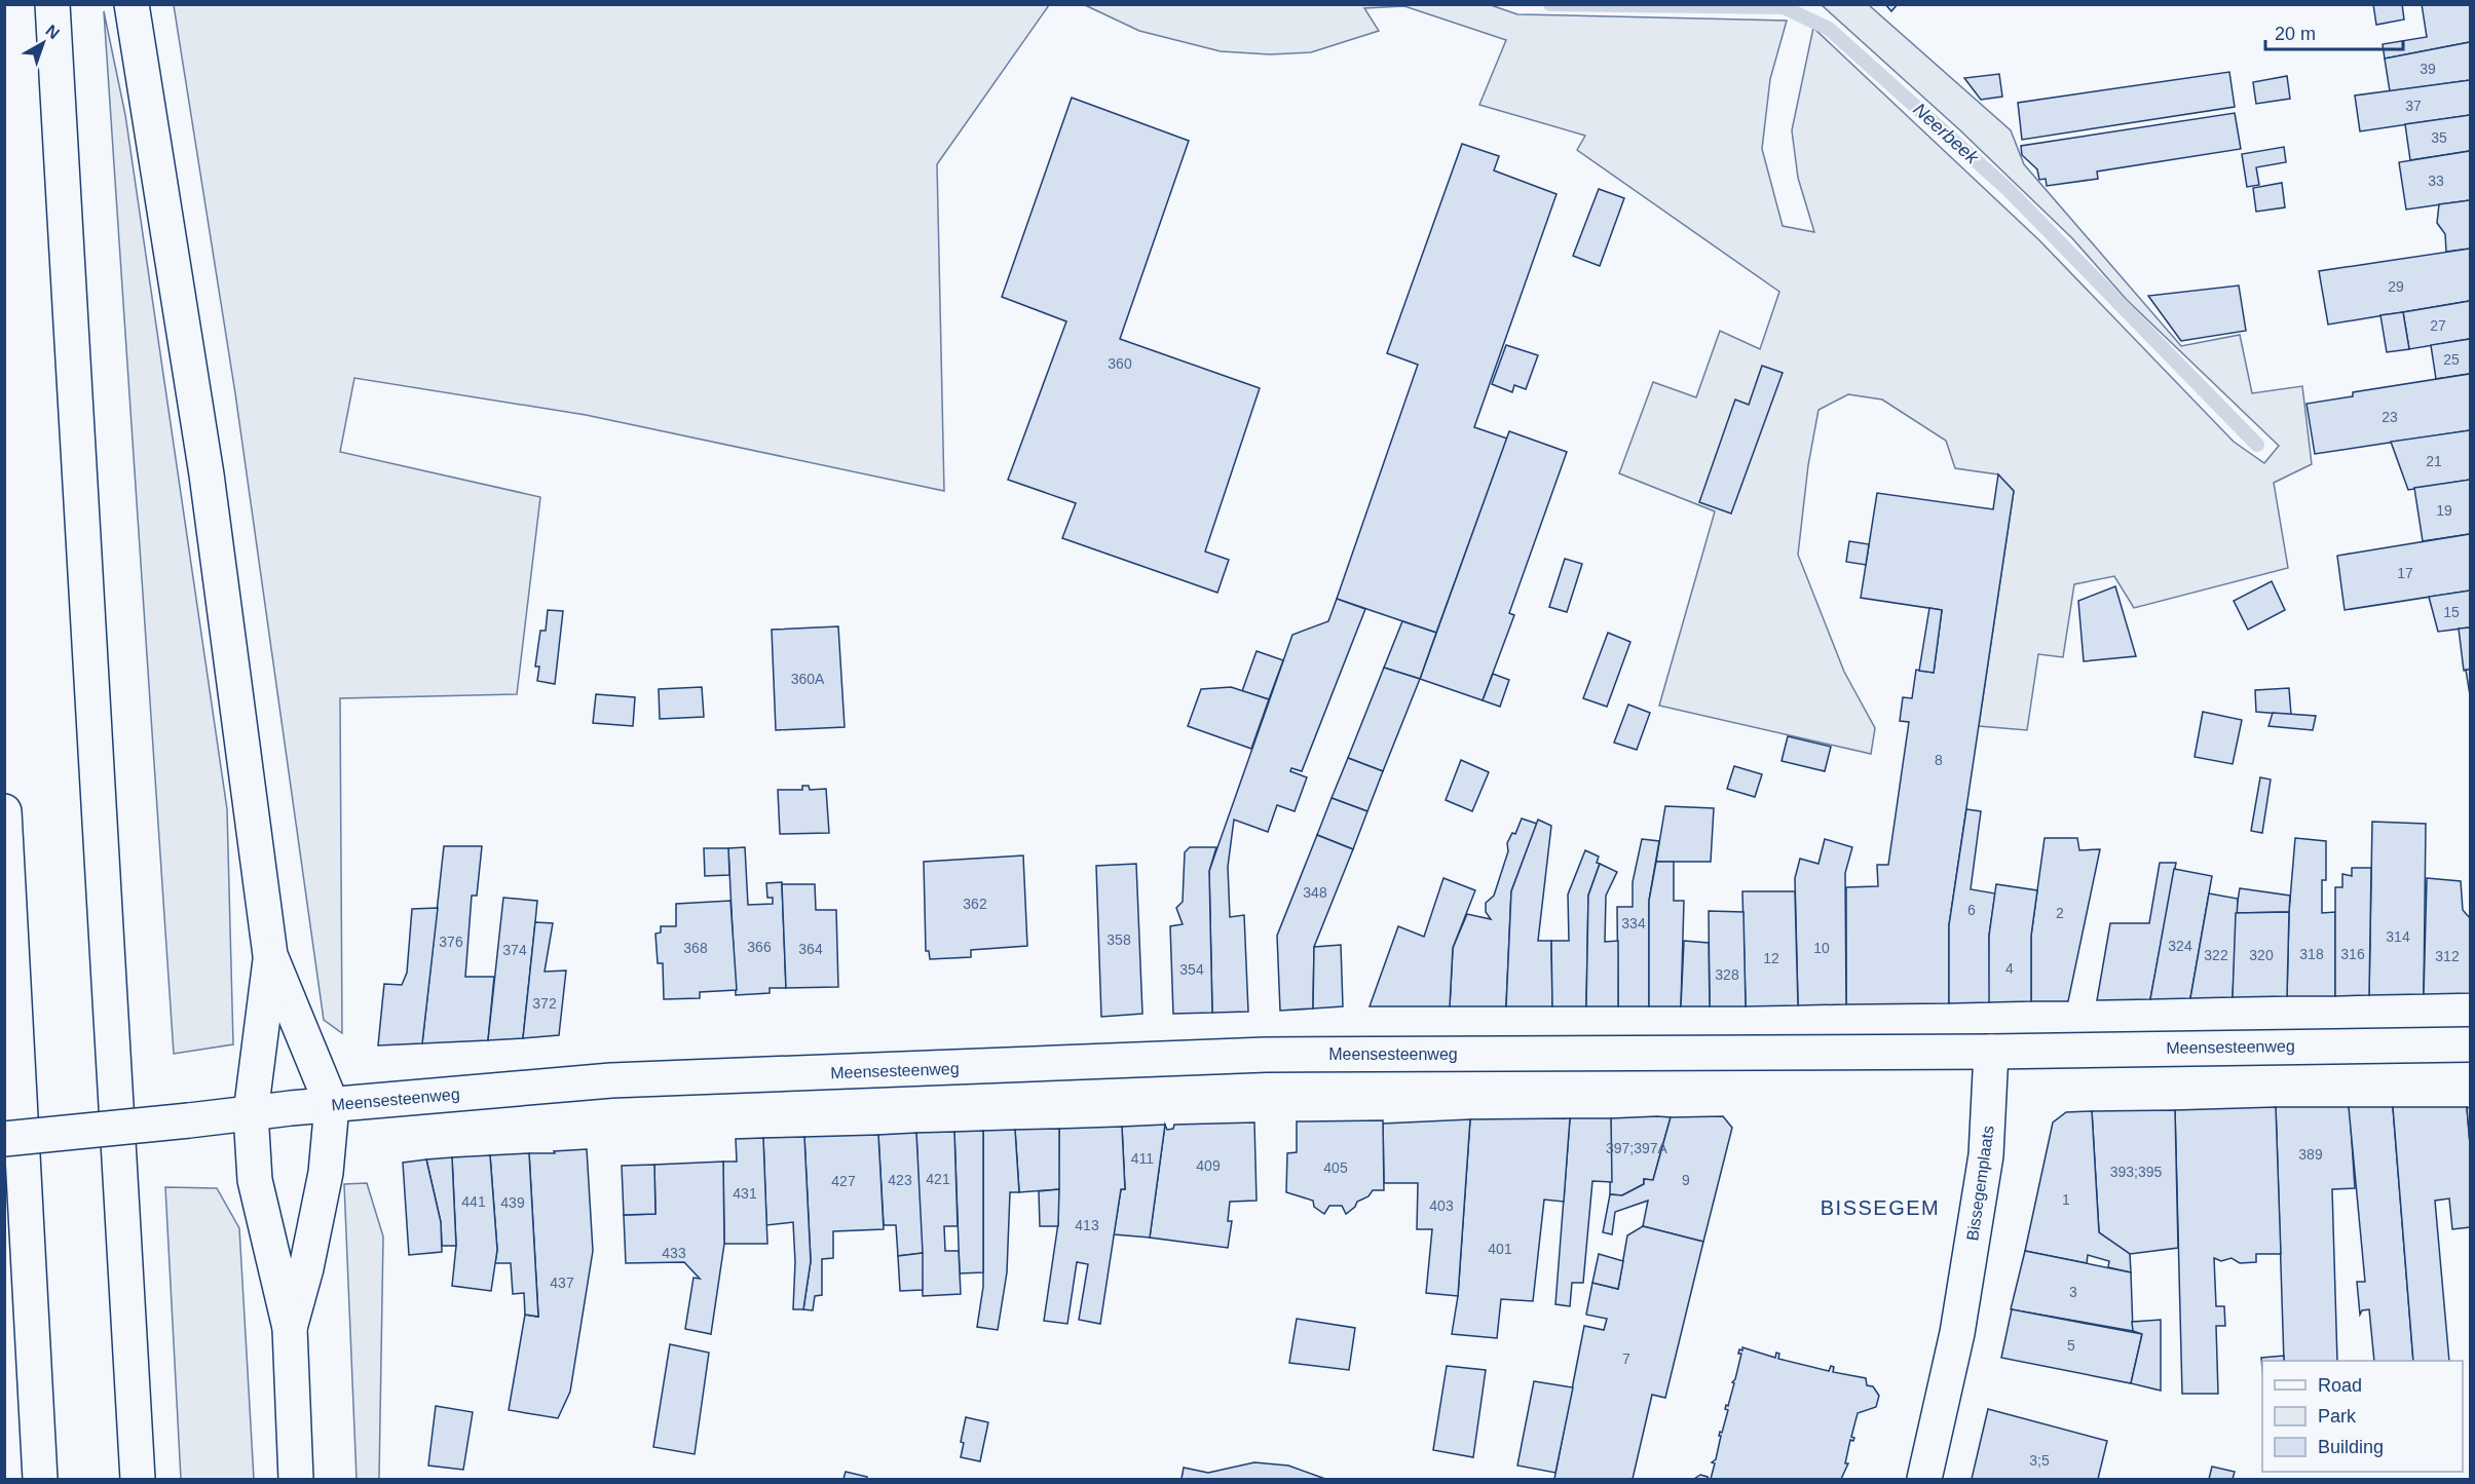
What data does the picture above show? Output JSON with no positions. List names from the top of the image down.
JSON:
{
  "streets": {
    "main road": ["Meensesteenweg", "Bissegemplaats"]
  },
  "crossings": [
    ["Meensesteenweg", "Bissegemplaats"]
  ],
  "districts": ["BISSEGEM"],
  "water": ["Neerbeek"],
  "house_numbers": [
    "39",
    "37",
    "35",
    "33",
    "29",
    "27",
    "25",
    "360",
    "23",
    "21",
    "19",
    "17",
    "15",
    "360A",
    "8",
    "348",
    "362",
    "6",
    "2",
    "334",
    "314",
    "358",
    "376",
    "324",
    "366",
    "368",
    "10",
    "364",
    "374",
    "318",
    "316",
    "322",
    "320",
    "312",
    "12",
    "4",
    "354",
    "328",
    "372",
    "397;397A",
    "389",
    "411",
    "409",
    "405",
    "393;395",
    "421",
    "423",
    "9",
    "427",
    "431",
    "1",
    "441",
    "439",
    "403",
    "413",
    "401",
    "433",
    "437",
    "3",
    "5",
    "7",
    "3;5"
  ],
  "legend": ["Road", "Park", "Building"],
  "scale_bar": "20 m",
  "north": "top right"
}
